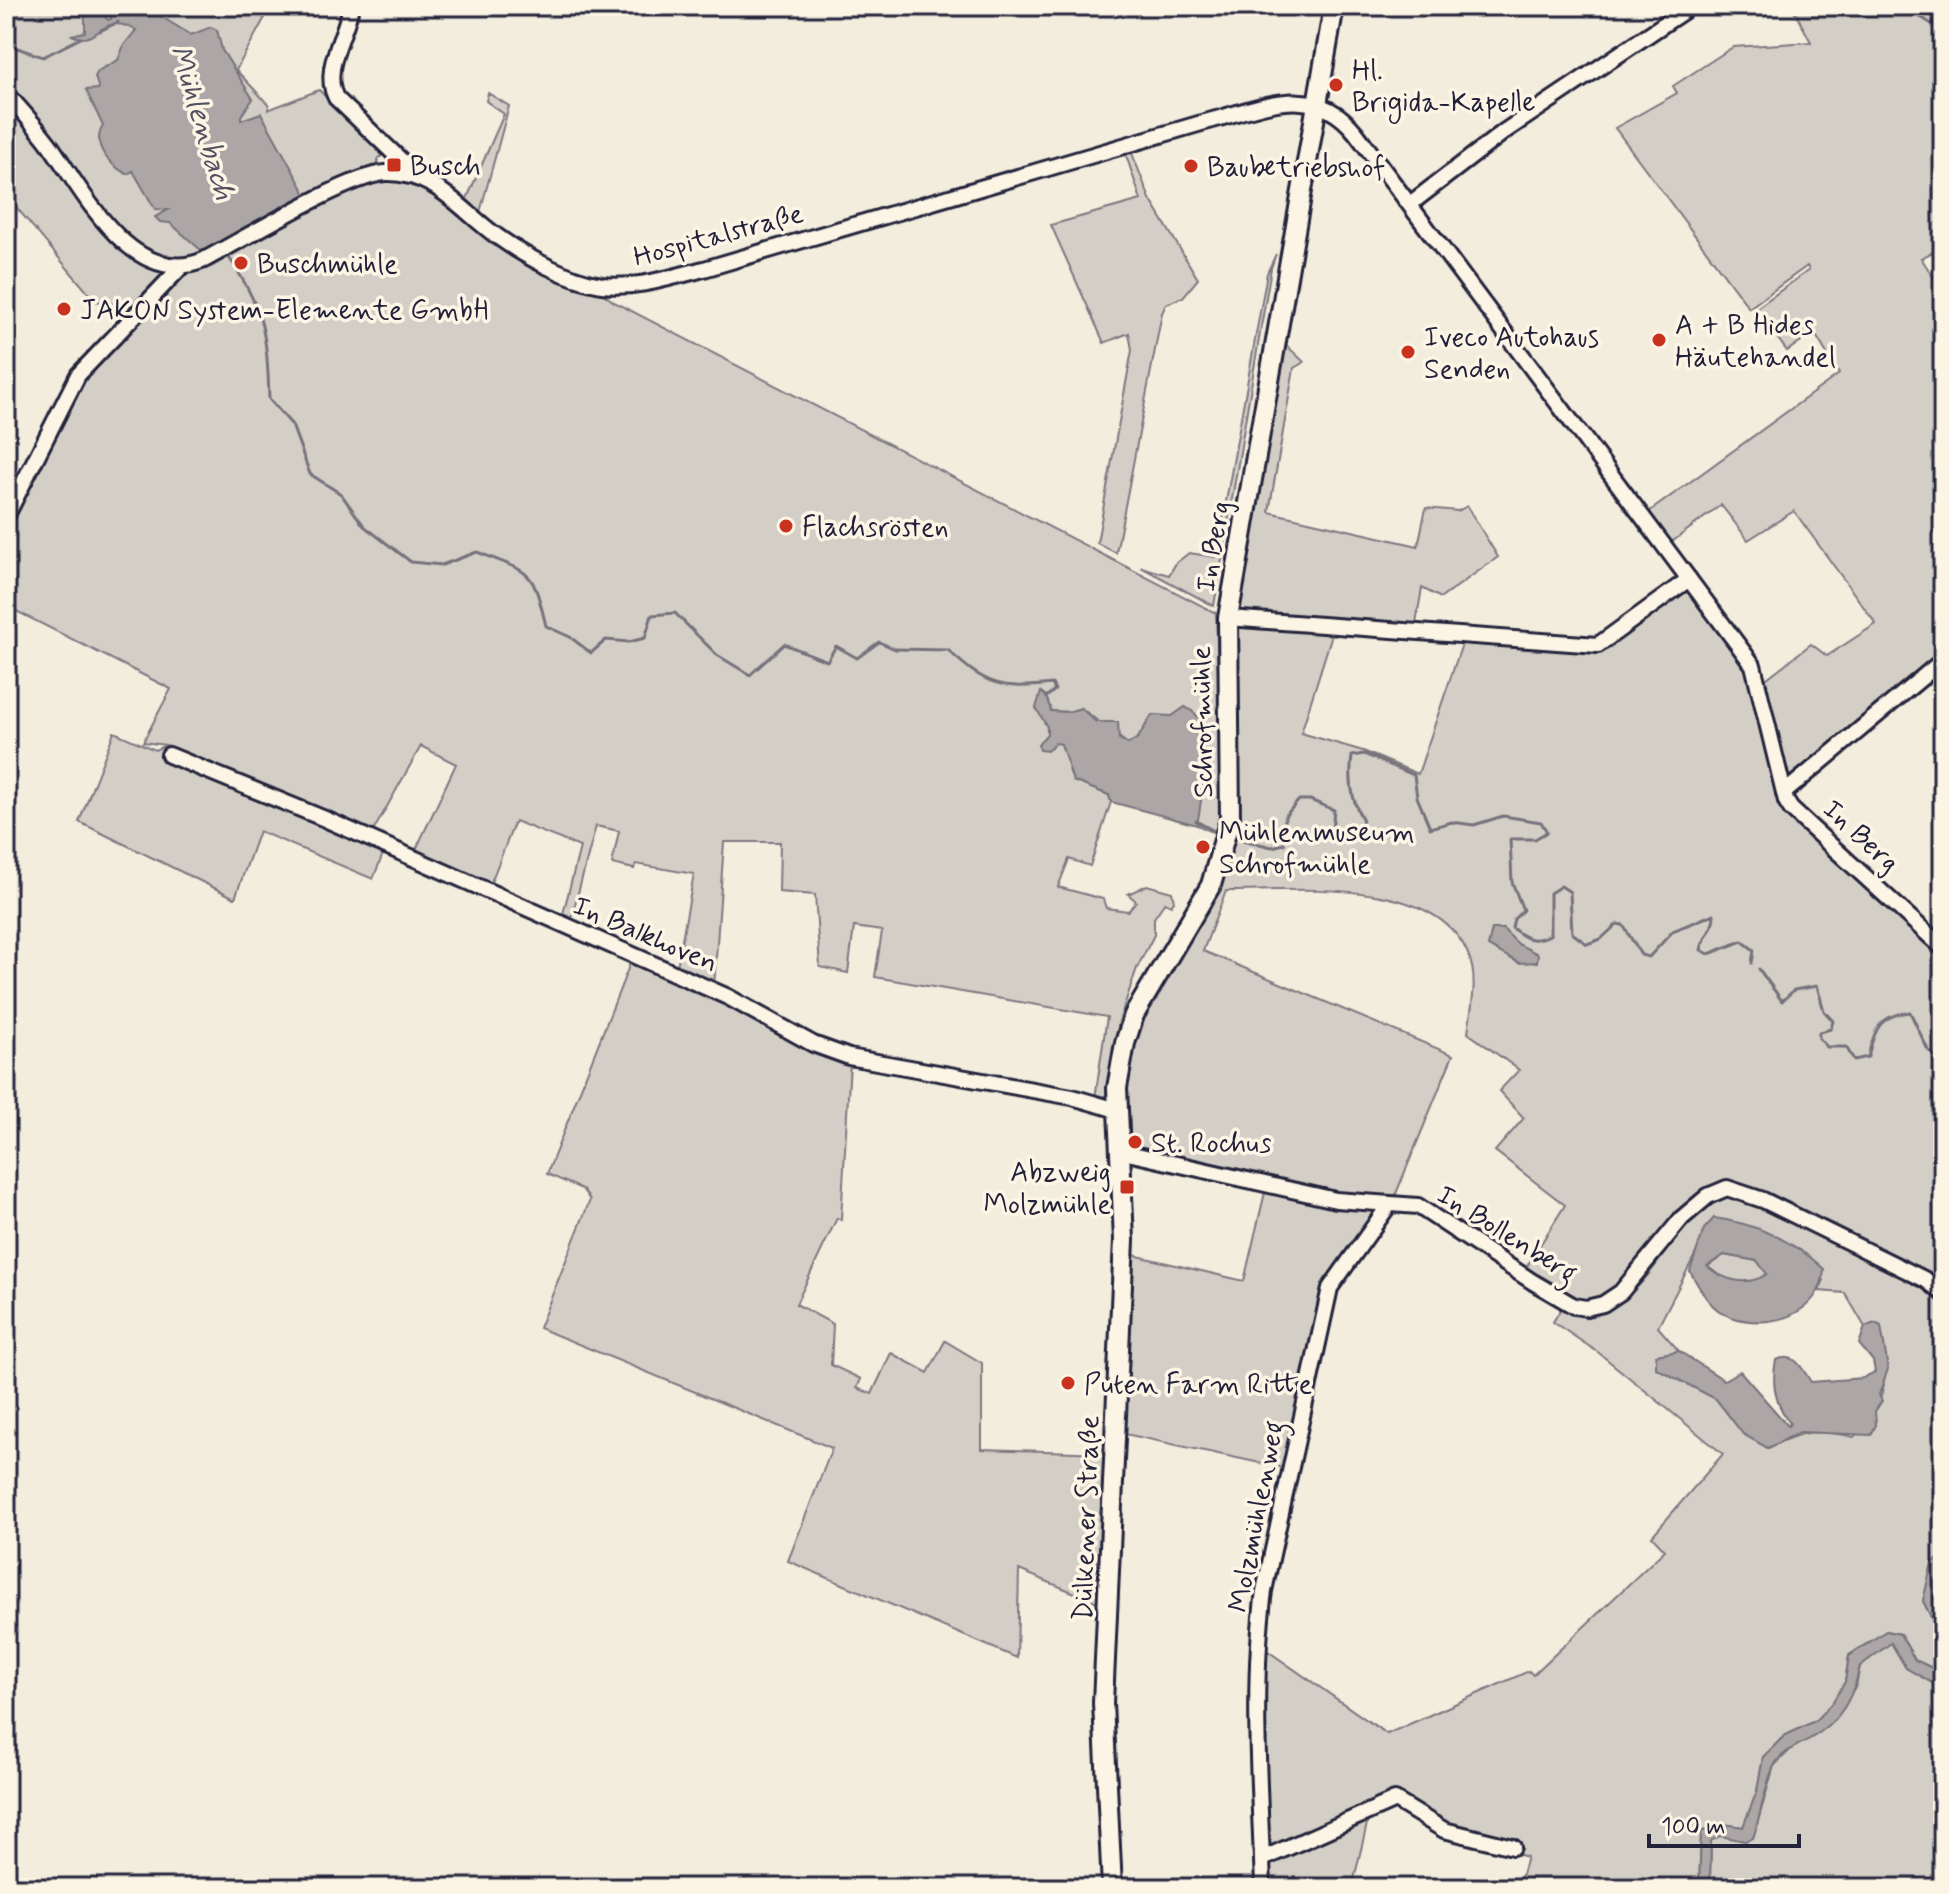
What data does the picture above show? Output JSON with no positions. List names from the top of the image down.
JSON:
{
  "streets": {
    "main road": ["In Berg", "Schrofmühle", "Dülkener Straße"],
    "street": [
      "Hospitalstraße",
      "In Balkhoven",
      "In Bollenberg",
      "Molzmühlenweg"
    ]
  },
  "crossings": [
    ["Hospitalstraße", "In Berg"],
    ["In Berg", "Schrofmühle"],
    ["Schrofmühle", "In Balkhoven"],
    ["Schrofmühle", "Dülkener Straße"],
    ["In Balkhoven", "Dülkener Straße"],
    ["In Bollenberg", "Molzmühlenweg"],
    ["In Bollenberg", "Dülkener Straße"]
  ],
  "water": ["Mühlenbach"],
  "places": {
    "other": [
      "Hl. Brigida-Kapelle",
      "Baubetriebshof",
      "Buschmühle",
      "JAKON System-Elemente GmbH",
      "A + B Hides Häutehandel",
      "Iveco Autohaus Senden",
      "Flachsrösten",
      "Mühlenmuseum Schrofmühle",
      "St. Rochus",
      "Puten Farm Ritte"
    ],
    "transit": ["Busch", "Abzweig Molzmühle"]
  },
  "scale_bar": "100 m"
}
